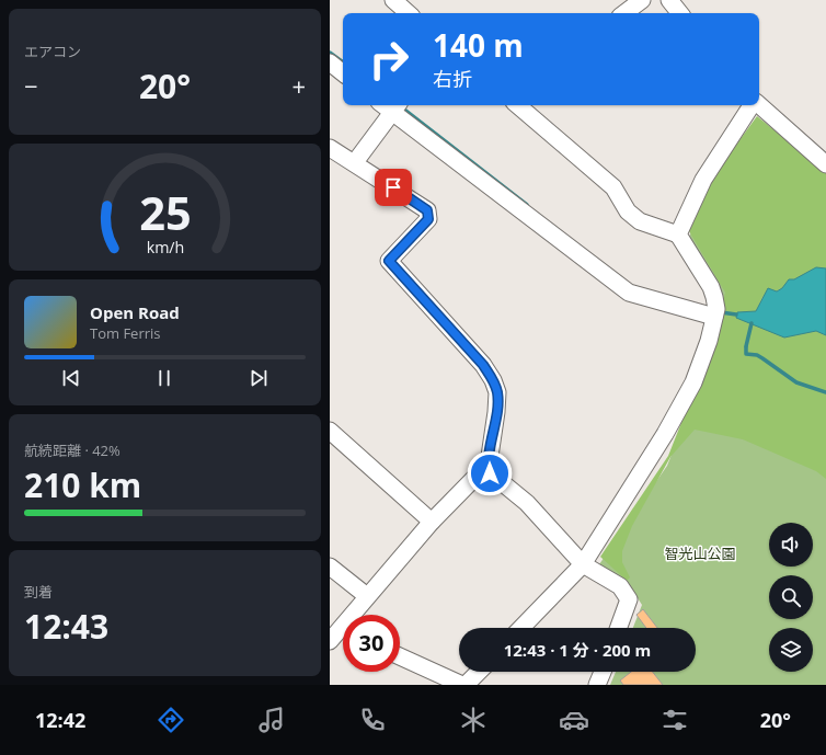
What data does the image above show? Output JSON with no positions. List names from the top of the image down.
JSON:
{
  "parks": ["智光山公園"],
  "page": {
    "tile": [
      "エアコン",
      ["航続距離 · 42%", "210 km"],
      ["到着", "12:43"]
    ],
    "turn": ["140 m", "右折"],
    "heat": ["−", "20°", "+"],
    "song": ["Open Road", "Tom Ferris"],
    "limit": "30",
    "trip": "12:43 · 1 分 · 200 m",
    "tabs": ["12:42", "20°"],
    "gauge": ["25", "km/h"]
  }
}
